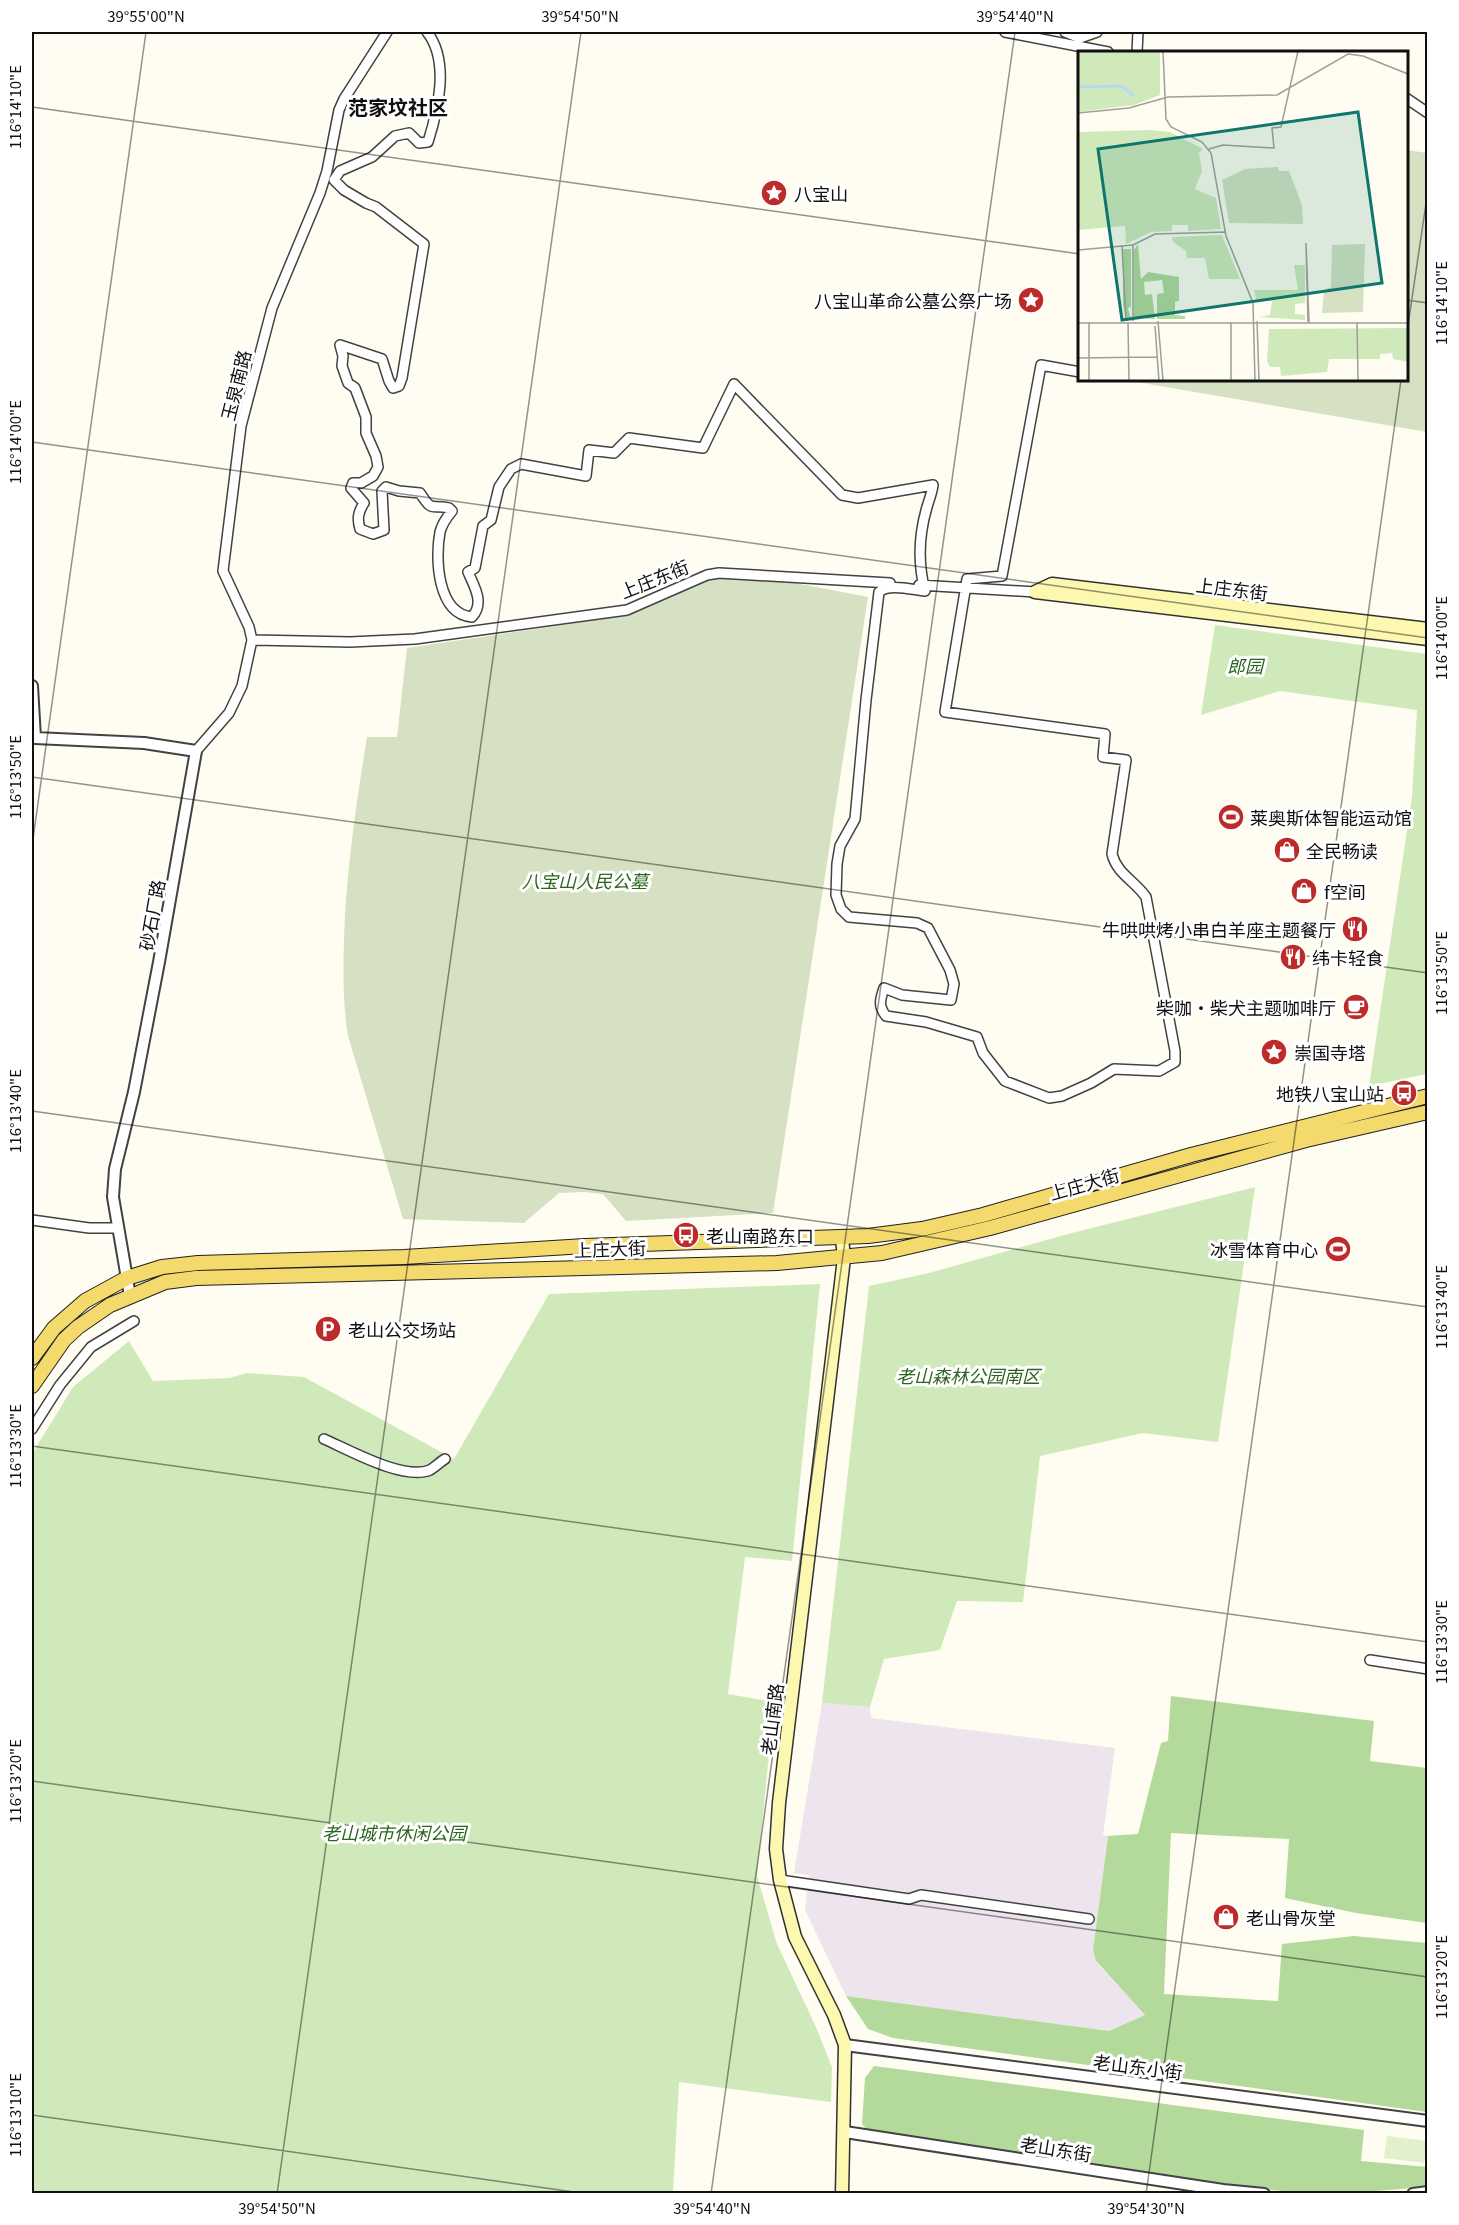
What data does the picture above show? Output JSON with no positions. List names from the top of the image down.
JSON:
{
  "streets": {
    "main road": ["上庄东街", "上庄大街", "老山南路"],
    "street": [
      "玉泉南路",
      "砂石厂路",
      "老山东小街",
      "老山东街"
    ]
  },
  "crossings": [
    ["玉泉南路", "上庄东街"],
    ["砂石厂路", "上庄大街"],
    ["上庄大街", "老山南路"],
    ["老山南路", "老山东小街"],
    ["老山南路", "老山东街"]
  ],
  "districts": ["范家坟社区"],
  "parks": [
    "郎园",
    "八宝山人民公墓",
    "老山森林公园南区",
    "老山城市休闲公园"
  ],
  "places": {
    "place": ["八宝山", "八宝山革命公墓公祭广场", "崇国寺塔"],
    "sports": ["莱奥斯体智能运动馆", "冰雪体育中心"],
    "shop": ["全民畅读", "f空间", "老山骨灰堂"],
    "restaurant": ["牛哄哄烤小串白羊座主题餐厅", "纬卡轻食"],
    "cafe": ["柴咖·柴犬主题咖啡厅"],
    "bus stop": ["地铁八宝山站", "老山南路东口"],
    "parking": ["老山公交场站"]
  },
  "coordinates": [
    "39°55'00\"N",
    "39°54'50\"N",
    "39°54'40\"N",
    "116°14'10\"E",
    "116°14'00\"E",
    "116°13'50\"E",
    "116°13'40\"E",
    "116°13'30\"E",
    "116°13'20\"E",
    "116°13'10\"E",
    "39°54'30\"N"
  ]
}
